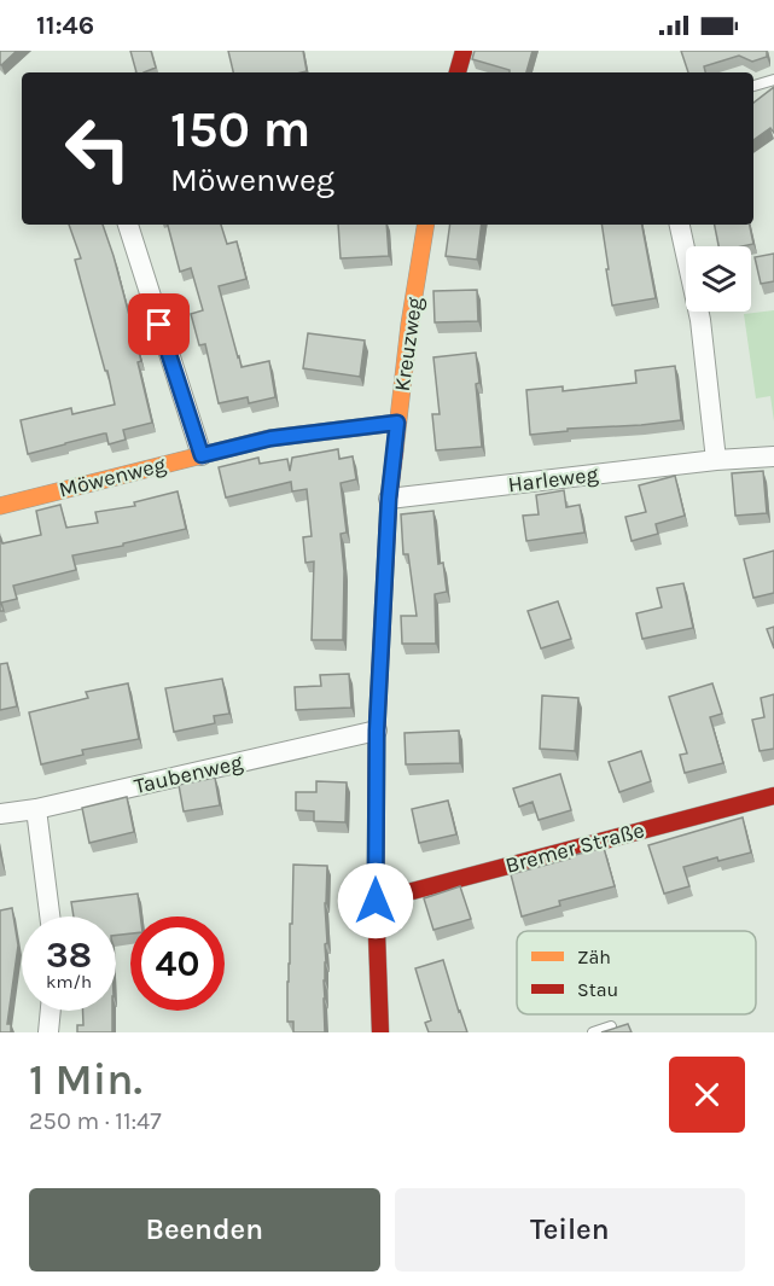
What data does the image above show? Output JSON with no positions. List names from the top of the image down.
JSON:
{
  "streets": {
    "street": [
      "Kreuzweg",
      "Möwenweg",
      "Harleweg",
      "Taubenweg",
      "Bremer Straße"
    ]
  },
  "crossings": [
    ["Kreuzweg", "Möwenweg"],
    ["Kreuzweg", "Harleweg"],
    ["Kreuzweg", "Taubenweg"],
    ["Kreuzweg", "Bremer Straße"]
  ],
  "legend": ["Zäh", "Stau"],
  "page": {
    "status": "11:46",
    "turn": ["150 m", "Möwenweg"],
    "speed": "38 km/h",
    "limit": "40",
    "heading": ["1 Min.", "250 m · 11:47"],
    "buttons": ["Beenden", "Teilen"]
  }
}
